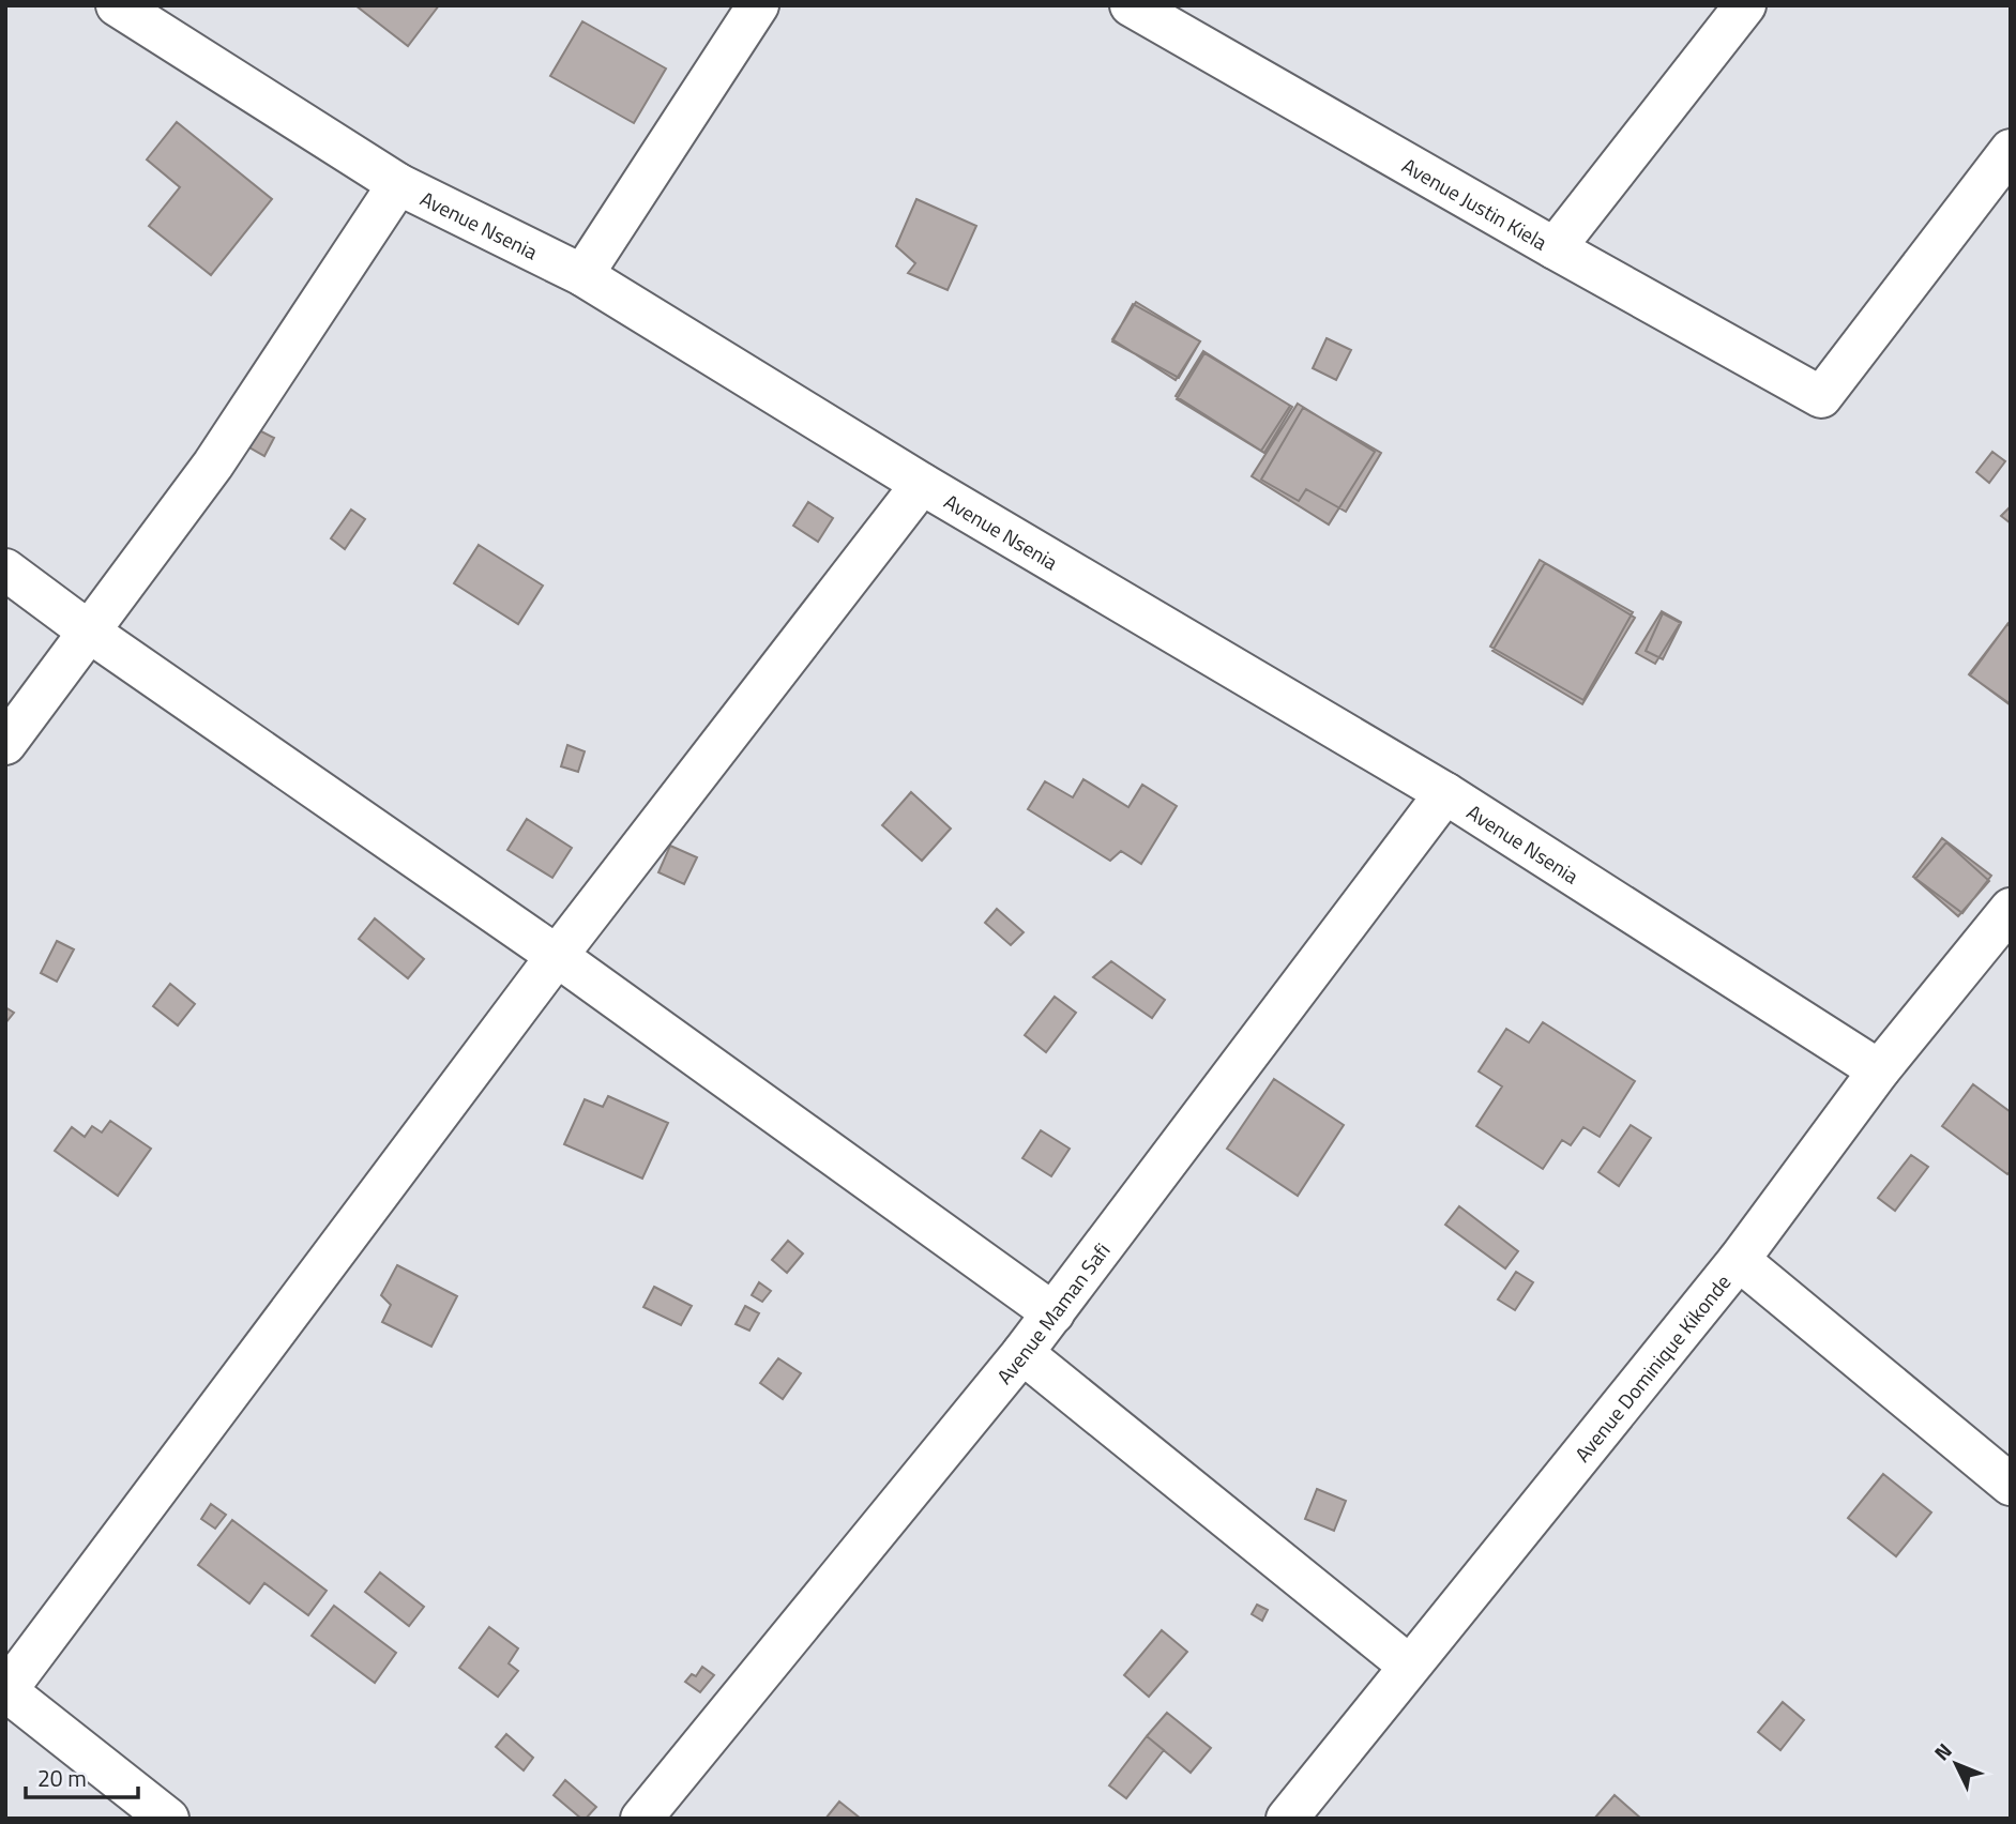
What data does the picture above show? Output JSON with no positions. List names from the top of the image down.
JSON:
{
  "streets": {
    "street": [
      "Avenue Justin Kiela",
      "Avenue Nsenia",
      "Avenue Maman Safi",
      "Avenue Dominique Kikonde"
    ]
  },
  "crossings": [
    ["Avenue Nsenia", "Avenue Maman Safi"],
    ["Avenue Nsenia", "Avenue Dominique Kikonde"]
  ],
  "scale_bar": "20 m",
  "north": "top left"
}
